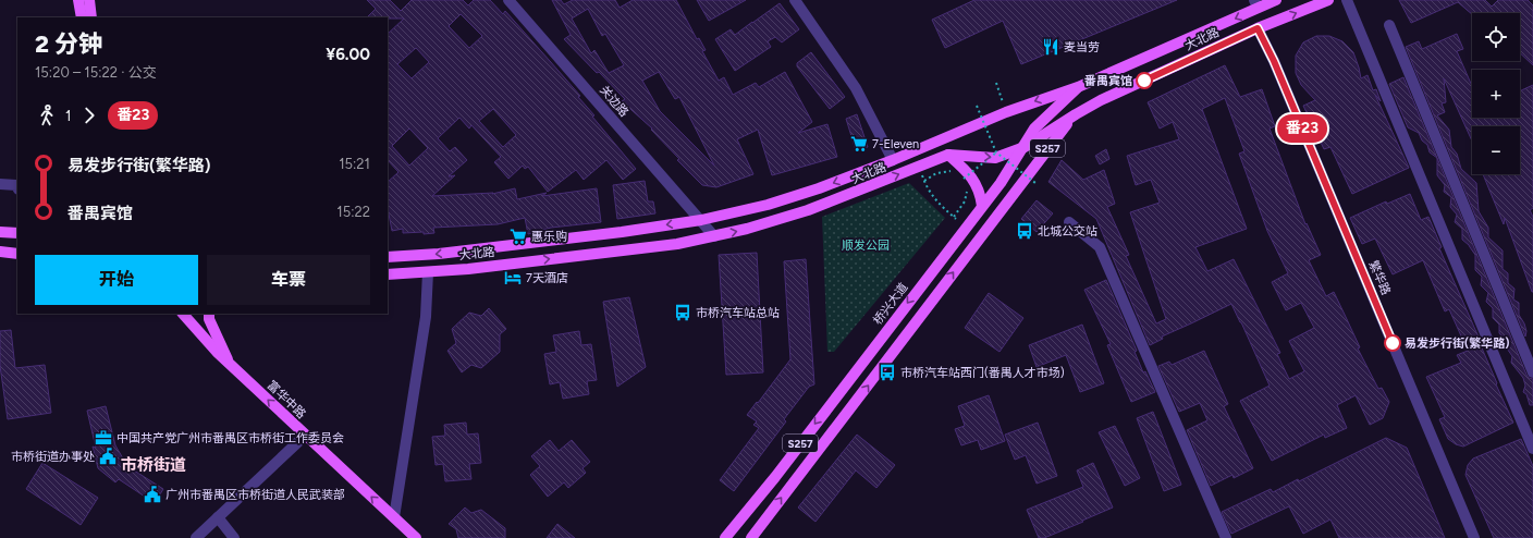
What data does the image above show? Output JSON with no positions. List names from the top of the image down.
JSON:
{
  "streets": {
    "main road": [
      "大北路",
      "S257",
      "桥兴大道",
      "富华中路"
    ],
    "street": ["关边路", "繁华路"]
  },
  "crossings": [
    ["大北路", "关边路"],
    ["大北路", "S257"],
    ["大北路", "繁华路"],
    ["大北路", "桥兴大道"]
  ],
  "one_way": ["富华中路"],
  "districts": ["市桥街道"],
  "parks": ["顺发公园"],
  "places": {
    "restaurant": ["麦当劳"],
    "other": ["番禺宾馆", "易发步行街(繁华路)"],
    "supermarket": ["7-Eleven", "惠乐购"],
    "bus stop": ["北城公交站", "市桥汽车站总站", "市桥汽车站西门(番禺人才市场)"],
    "hotel": ["7天酒店"],
    "office": ["中国共产党广州市番禺区市桥街工作委员会"],
    "public building": ["市桥街道办事处", "广州市番禺区市桥街道人民武装部"]
  },
  "lines": ["bus line 番23"],
  "page": {
    "on_map": "番23",
    "map_buttons": ["+", "−"],
    "heading": ["2 分钟", "15:20 – 15:22 · 公交", "¥6.00"],
    "legs": ["1", "番23"],
    "list": [
      {
        "name": "易发步行街(繁华路)",
        "value": "15:21"
      },
      {
        "name": "番禺宾馆",
        "value": "15:22"
      }
    ],
    "buttons": ["开始", "车票"]
  }
}
